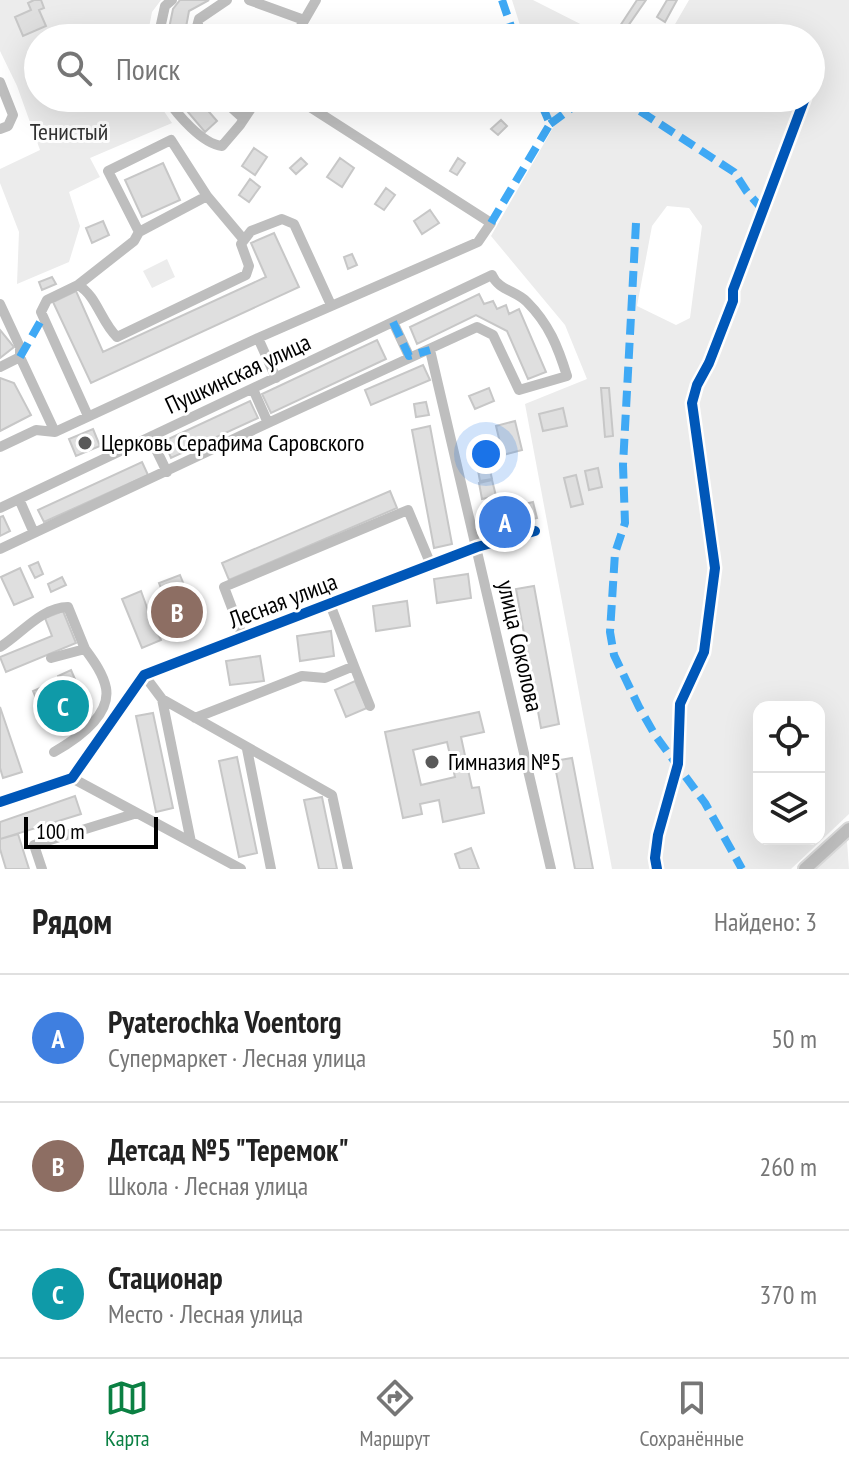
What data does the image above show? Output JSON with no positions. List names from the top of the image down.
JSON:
{
  "streets": {
    "street": ["Пушкинская улица", "Лесная улица", "улица Соколова"]
  },
  "crossings": [
    ["Пушкинская улица", "улица Соколова"],
    ["Лесная улица", "улица Соколова"]
  ],
  "parks": ["Тенистый"],
  "places": ["Церковь Серафима Саровского", "Гимназия №5"],
  "scale_bar": "100 m",
  "page": {
    "search": "Поиск",
    "pins": ["A", "B", "C"],
    "scale": "100 m",
    "heading": ["Рядом", "Найдено: 3"],
    "list": [
      {
        "mark": "A",
        "name": "Pyaterochka Voentorg",
        "note": "Супермаркет · Лесная улица",
        "value": "50 m"
      },
      {
        "mark": "B",
        "name": "Детсад №5 \"Теремок\"",
        "note": "Школа · Лесная улица",
        "value": "260 m"
      },
      {
        "mark": "C",
        "name": "Стационар",
        "note": "Место · Лесная улица",
        "value": "370 m"
      }
    ],
    "nav": ["Карта", "Маршрут", "Сохранённые"]
  }
}
